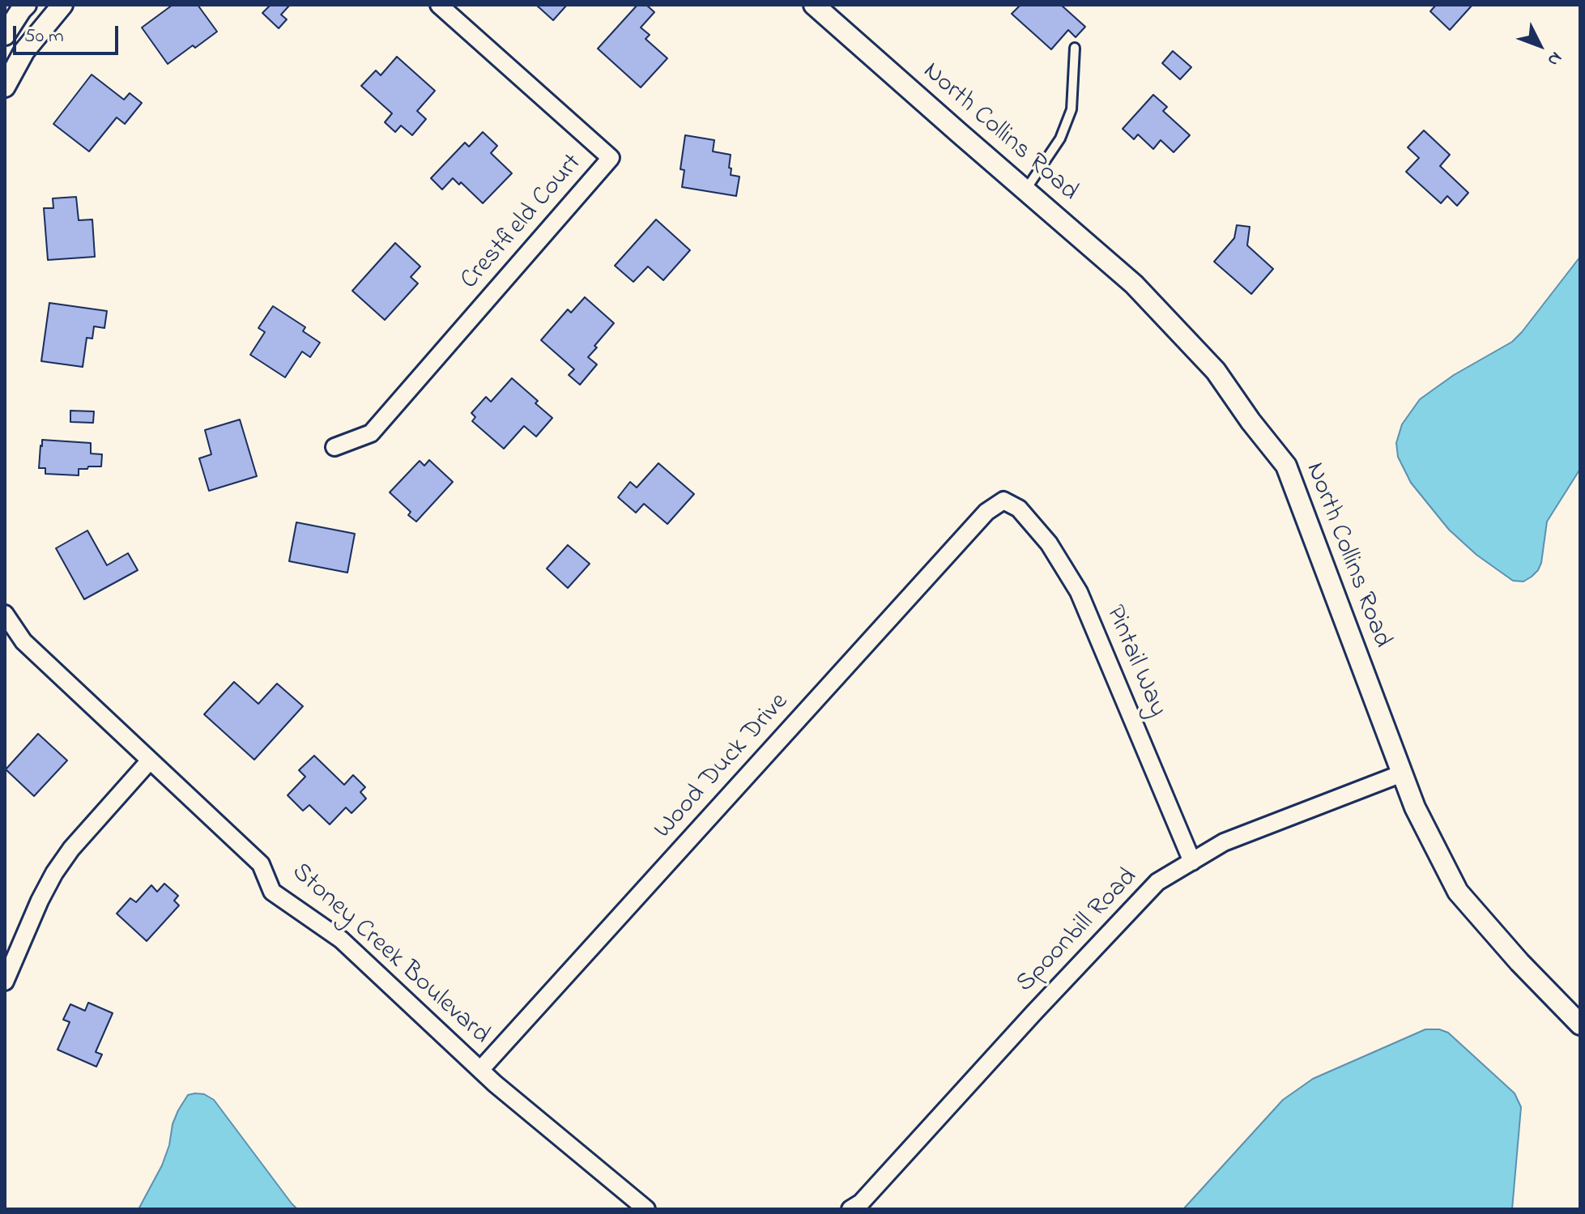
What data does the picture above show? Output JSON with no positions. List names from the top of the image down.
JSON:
{
  "streets": {
    "street": [
      "North Collins Road",
      "Crestfield Court",
      "Pintail Way",
      "Wood Duck Drive",
      "Spoonbill Road",
      "Stoney Creek Boulevard"
    ]
  },
  "crossings": [
    ["North Collins Road", "Spoonbill Road"],
    ["Pintail Way", "Wood Duck Drive"],
    ["Pintail Way", "Spoonbill Road"],
    ["Wood Duck Drive", "Stoney Creek Boulevard"]
  ],
  "scale_bar": "50 m",
  "north": "bottom right"
}
